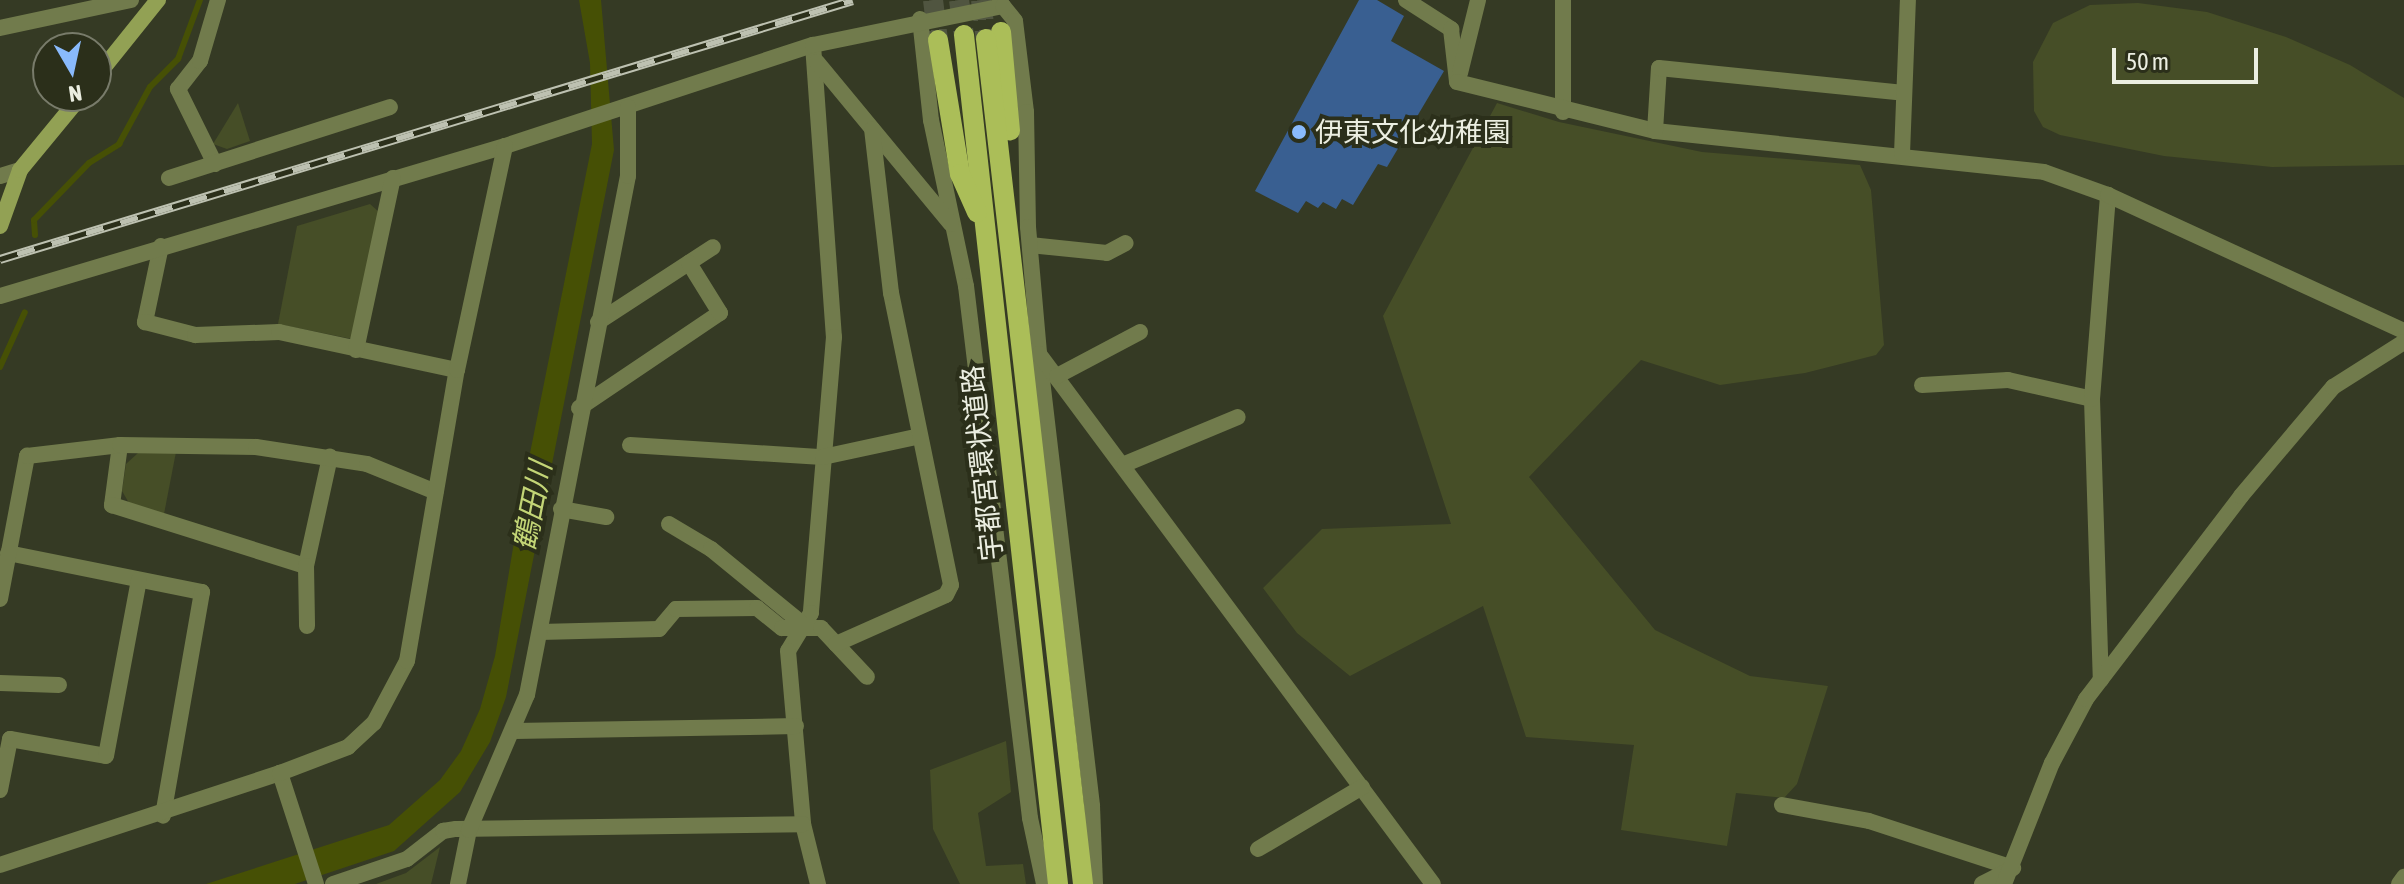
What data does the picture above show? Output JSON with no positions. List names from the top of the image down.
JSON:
{
  "streets": {
    "main road": ["宇都宮環状道路"]
  },
  "water": ["鶴田川"],
  "places": ["伊東文化幼稚園"],
  "scale_bar": "50 m",
  "north": "bottom"
}
